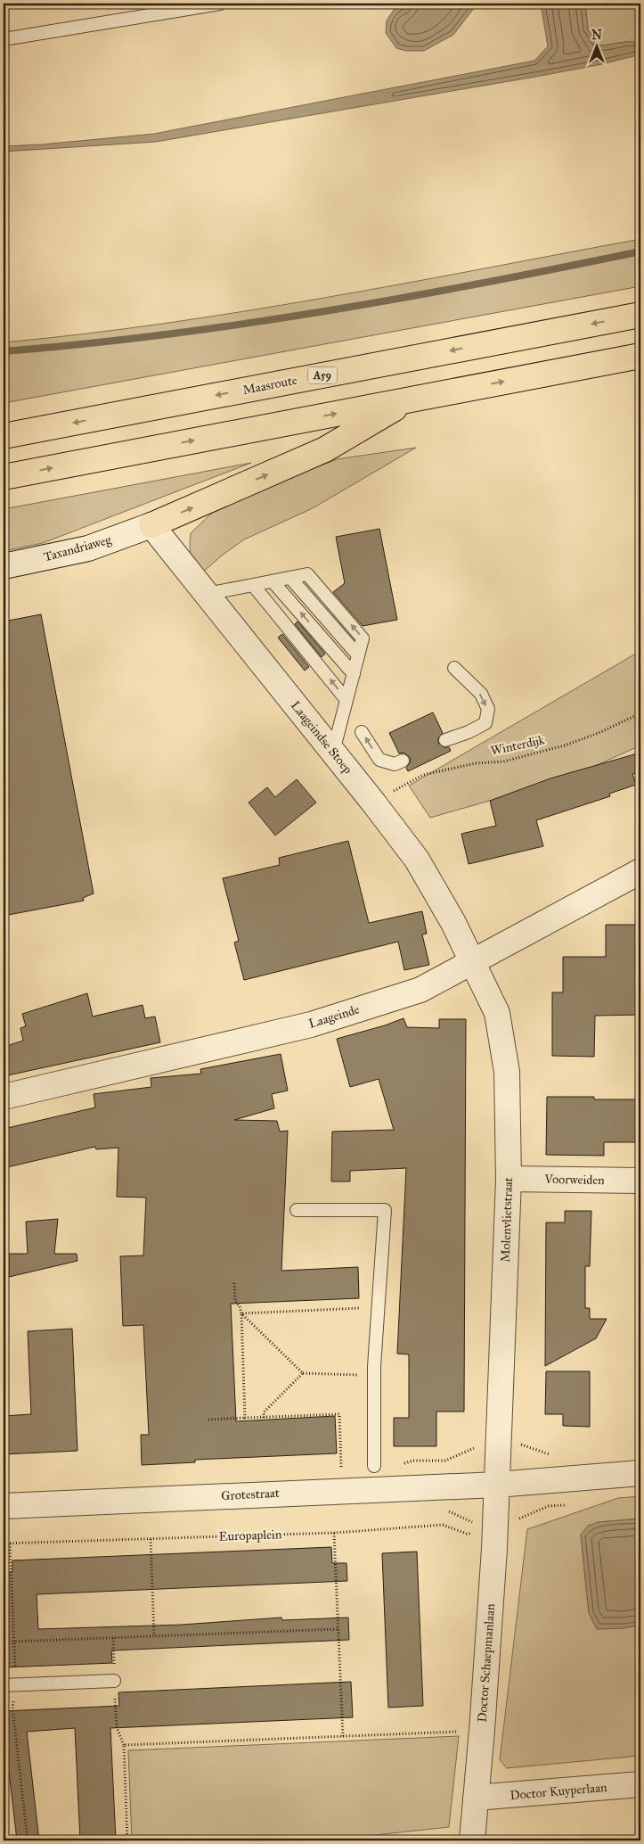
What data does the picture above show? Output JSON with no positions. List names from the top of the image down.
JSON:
{
  "streets": {
    "highway": ["A59", "Maasroute"],
    "street": [
      "Taxandriaweg",
      "Laageindse Stoep",
      "Laageinde",
      "Voorweiden",
      "Molenvlietstraat",
      "Grotestraat",
      "Doctor Schaepmanlaan",
      "Doctor Kuyperlaan"
    ],
    "path": ["Winterdijk", "Europaplein"]
  },
  "crossings": [
    ["Taxandriaweg", "Laageindse Stoep"],
    ["Laageindse Stoep", "Winterdijk"],
    ["Laageindse Stoep", "Laageinde"],
    ["Laageindse Stoep", "Molenvlietstraat"],
    ["Laageinde", "Molenvlietstraat"],
    ["Voorweiden", "Molenvlietstraat"],
    ["Molenvlietstraat", "Grotestraat"],
    ["Molenvlietstraat", "Doctor Schaepmanlaan"],
    ["Grotestraat", "Doctor Schaepmanlaan"],
    ["Europaplein", "Doctor Schaepmanlaan"],
    ["Doctor Schaepmanlaan", "Doctor Kuyperlaan"]
  ],
  "north": "top"
}
